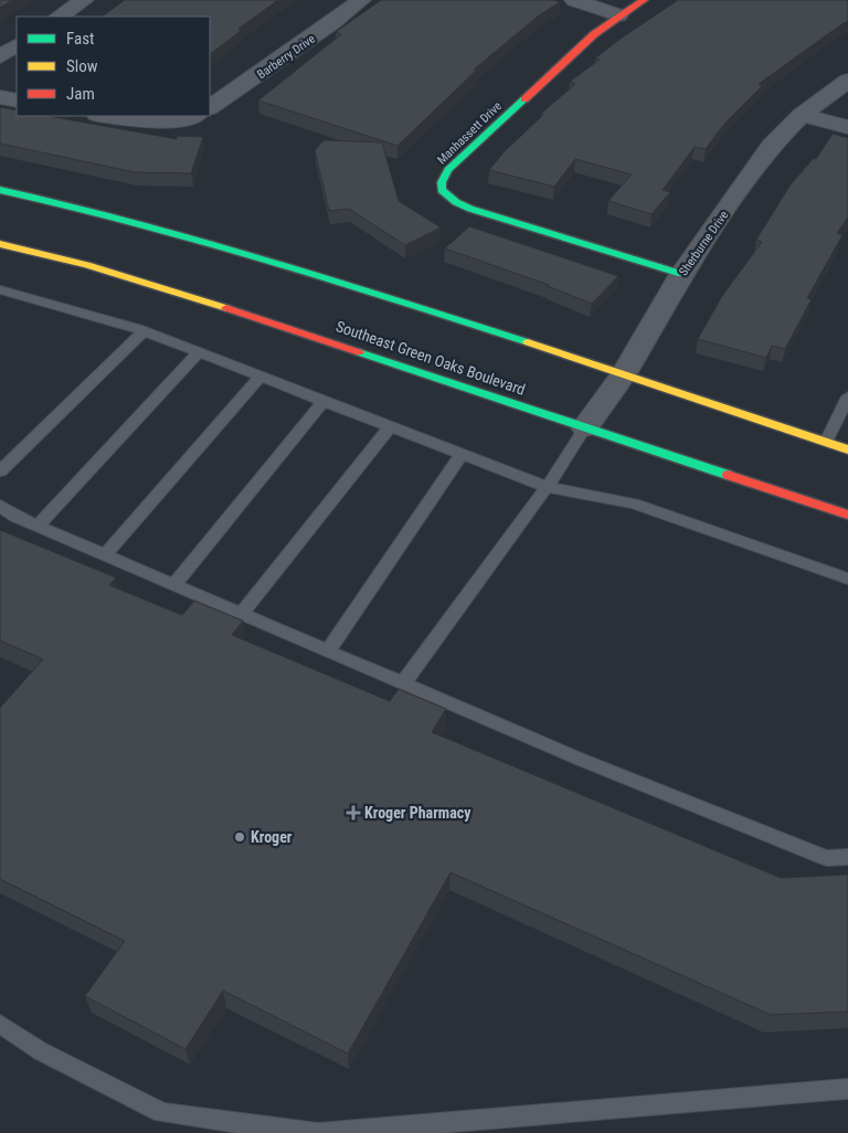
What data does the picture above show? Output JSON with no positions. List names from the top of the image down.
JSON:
{
  "streets": {
    "main road": ["Manhassett Drive", "Southeast Green Oaks Boulevard"],
    "street": ["Barberry Drive", "Sherburne Drive"]
  },
  "crossings": [
    ["Manhassett Drive", "Sherburne Drive"],
    ["Sherburne Drive", "Southeast Green Oaks Boulevard"]
  ],
  "places": {
    "health": ["Kroger Pharmacy"],
    "other": ["Kroger"]
  },
  "legend": ["Fast", "Slow", "Jam"]
}
